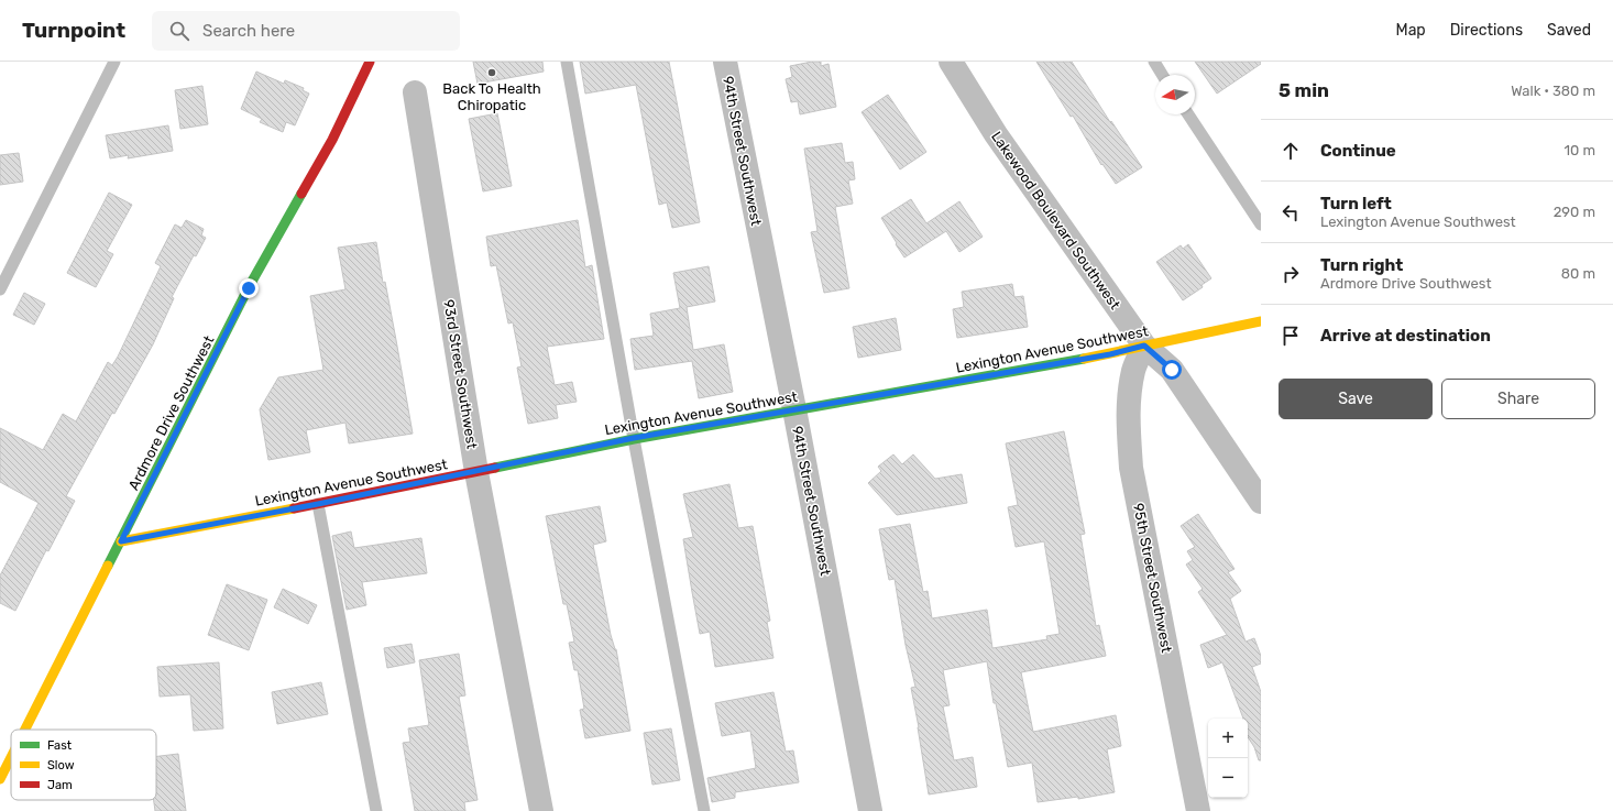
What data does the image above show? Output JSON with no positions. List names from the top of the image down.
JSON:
{
  "streets": {
    "street": [
      "94th Street Southwest",
      "Lakewood Boulevard Southwest",
      "Lexington Avenue Southwest",
      "93rd Street Southwest",
      "Ardmore Drive Southwest",
      "95th Street Southwest"
    ]
  },
  "crossings": [
    ["94th Street Southwest", "Lexington Avenue Southwest"],
    ["Lakewood Boulevard Southwest", "Lexington Avenue Southwest"],
    ["Lakewood Boulevard Southwest", "95th Street Southwest"],
    ["Lexington Avenue Southwest", "93rd Street Southwest"],
    ["Lexington Avenue Southwest", "Ardmore Drive Southwest"],
    ["Lexington Avenue Southwest", "95th Street Southwest"]
  ],
  "places": ["Back To Health Chiropatic"],
  "legend": ["Fast", "Slow", "Jam"],
  "north": "left",
  "page": {
    "header": "Turnpoint",
    "search": "Search here",
    "nav": ["Map", "Directions", "Saved"],
    "heading": ["5 min", "Walk · 380 m"],
    "list": [
      ["Continue", "10 m"],
      ["Turn left", "Lexington Avenue Southwest", "290 m"],
      ["Turn right", "Ardmore Drive Southwest", "80 m"],
      "Arrive at destination"
    ],
    "buttons": ["Save", "Share"],
    "map_buttons": ["+", "−"]
  }
}
